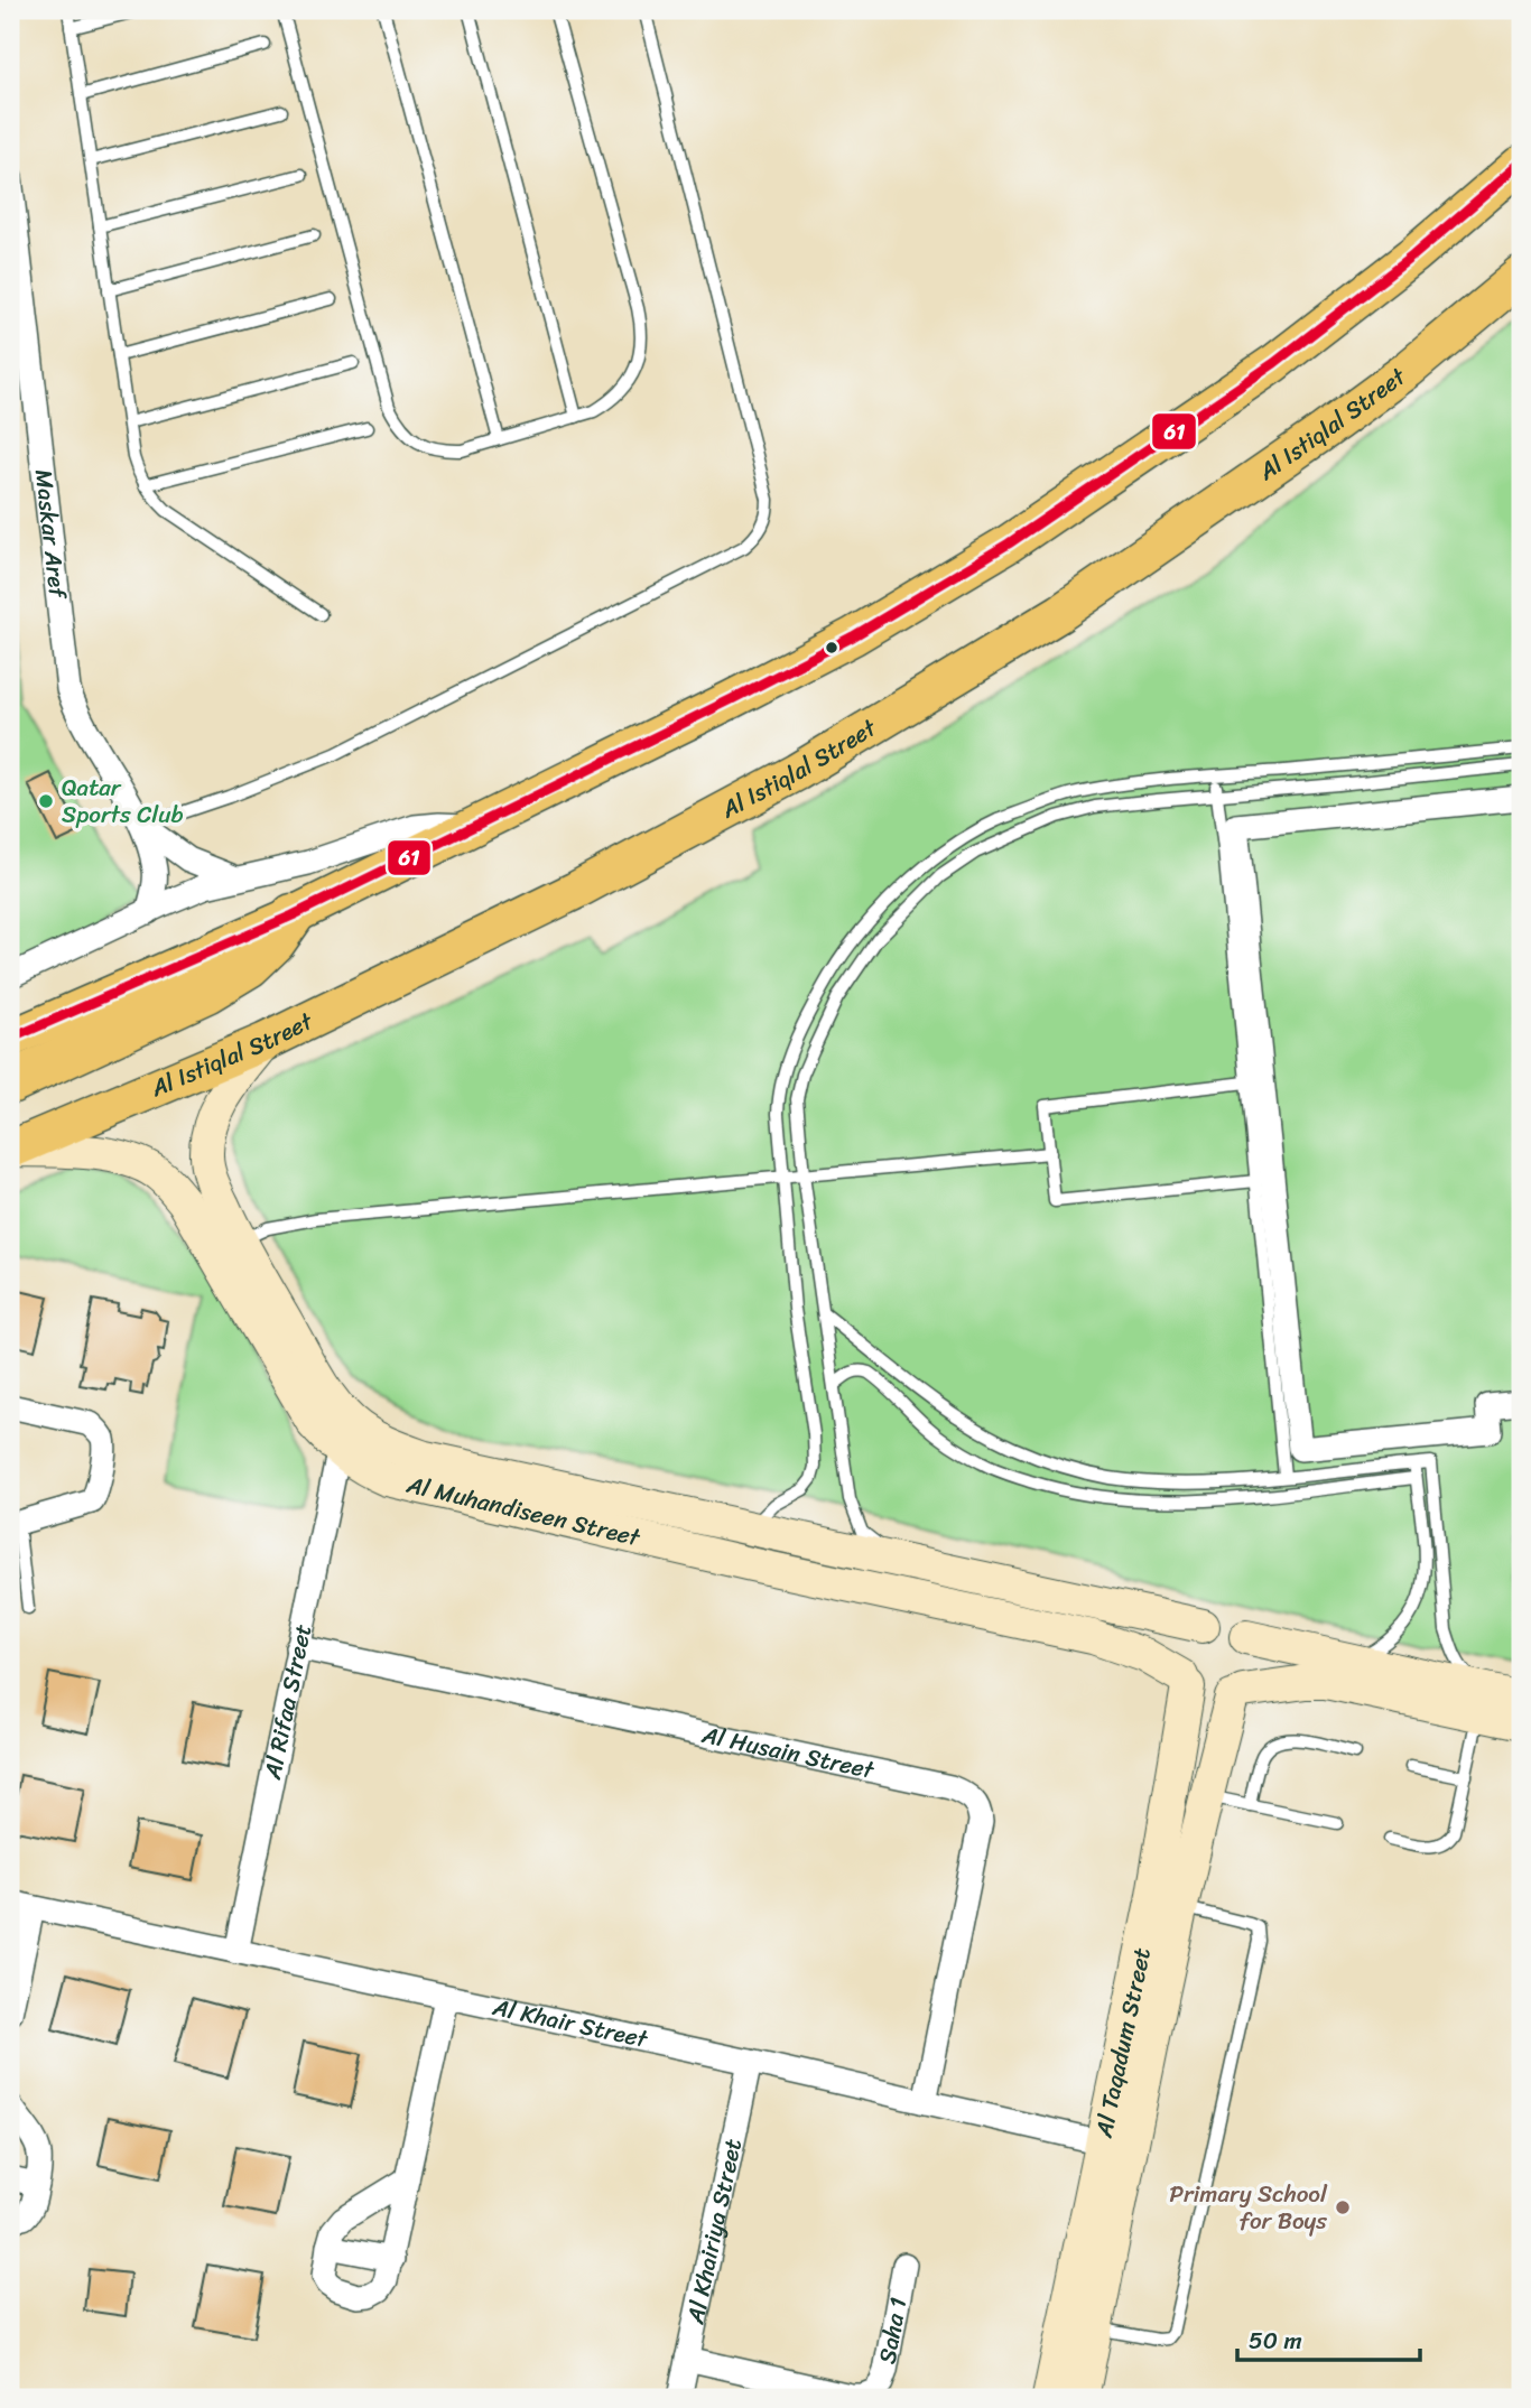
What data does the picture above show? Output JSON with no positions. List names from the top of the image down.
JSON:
{
  "streets": {
    "main road": ["Al Istiqlal Street"],
    "street": [
      "Maskar Aref",
      "Al Muhandiseen Street",
      "Al Rifaa Street",
      "Al Husain Street",
      "Al Khair Street",
      "Al Taqadum Street",
      "Al Khairiya Street",
      "Saha 1"
    ]
  },
  "crossings": [
    ["Al Istiqlal Street", "Al Muhandiseen Street"],
    ["Al Muhandiseen Street", "Al Rifaa Street"],
    ["Al Muhandiseen Street", "Al Taqadum Street"],
    ["Al Rifaa Street", "Al Husain Street"],
    ["Al Rifaa Street", "Al Khair Street"],
    ["Al Husain Street", "Al Khair Street"],
    ["Al Khair Street", "Al Taqadum Street"],
    ["Al Khair Street", "Al Khairiya Street"],
    ["Al Khairiya Street", "Saha 1"]
  ],
  "places": ["Qatar Sports Club", "Primary School for Boys"],
  "lines": ["transit line 61"],
  "scale_bar": "50 m"
}
